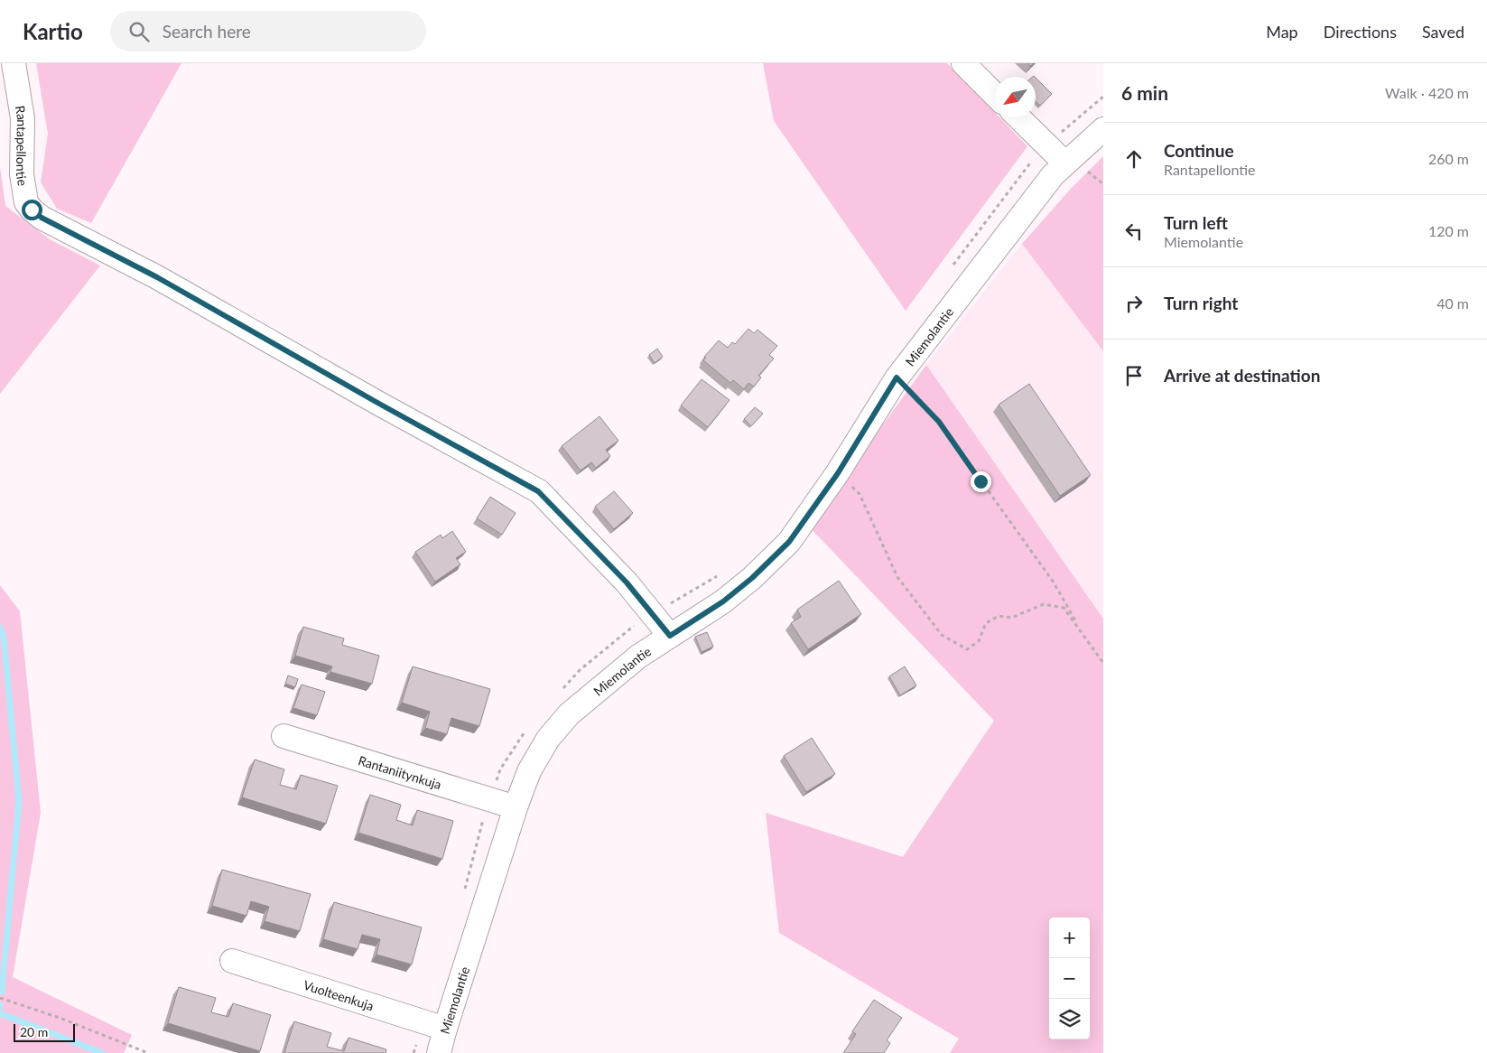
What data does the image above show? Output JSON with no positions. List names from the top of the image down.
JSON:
{
  "streets": {
    "street": [
      "Rantapellontie",
      "Miemolantie",
      "Rantaniitynkuja",
      "Vuolteenkuja"
    ]
  },
  "crossings": [
    ["Rantapellontie", "Miemolantie"],
    ["Miemolantie", "Rantaniitynkuja"],
    ["Miemolantie", "Vuolteenkuja"]
  ],
  "scale_bar": "20 m",
  "north": "bottom left",
  "page": {
    "header": "Kartio",
    "search": "Search here",
    "nav": ["Map", "Directions", "Saved"],
    "heading": ["6 min", "Walk · 420 m"],
    "list": [
      ["Continue", "Rantapellontie", "260 m"],
      ["Turn left", "Miemolantie", "120 m"],
      ["Turn right", "40 m"],
      "Arrive at destination"
    ],
    "map_buttons": ["+", "−"],
    "scale": "20 m"
  }
}
